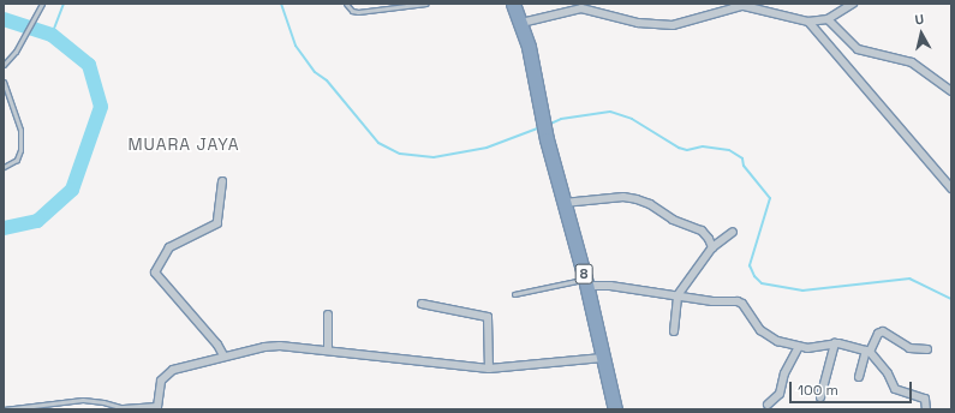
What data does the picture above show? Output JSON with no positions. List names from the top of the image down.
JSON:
{
  "streets": {
    "highway": ["8"]
  },
  "districts": ["MUARA JAYA"],
  "scale_bar": "100 m",
  "north": "top"
}
